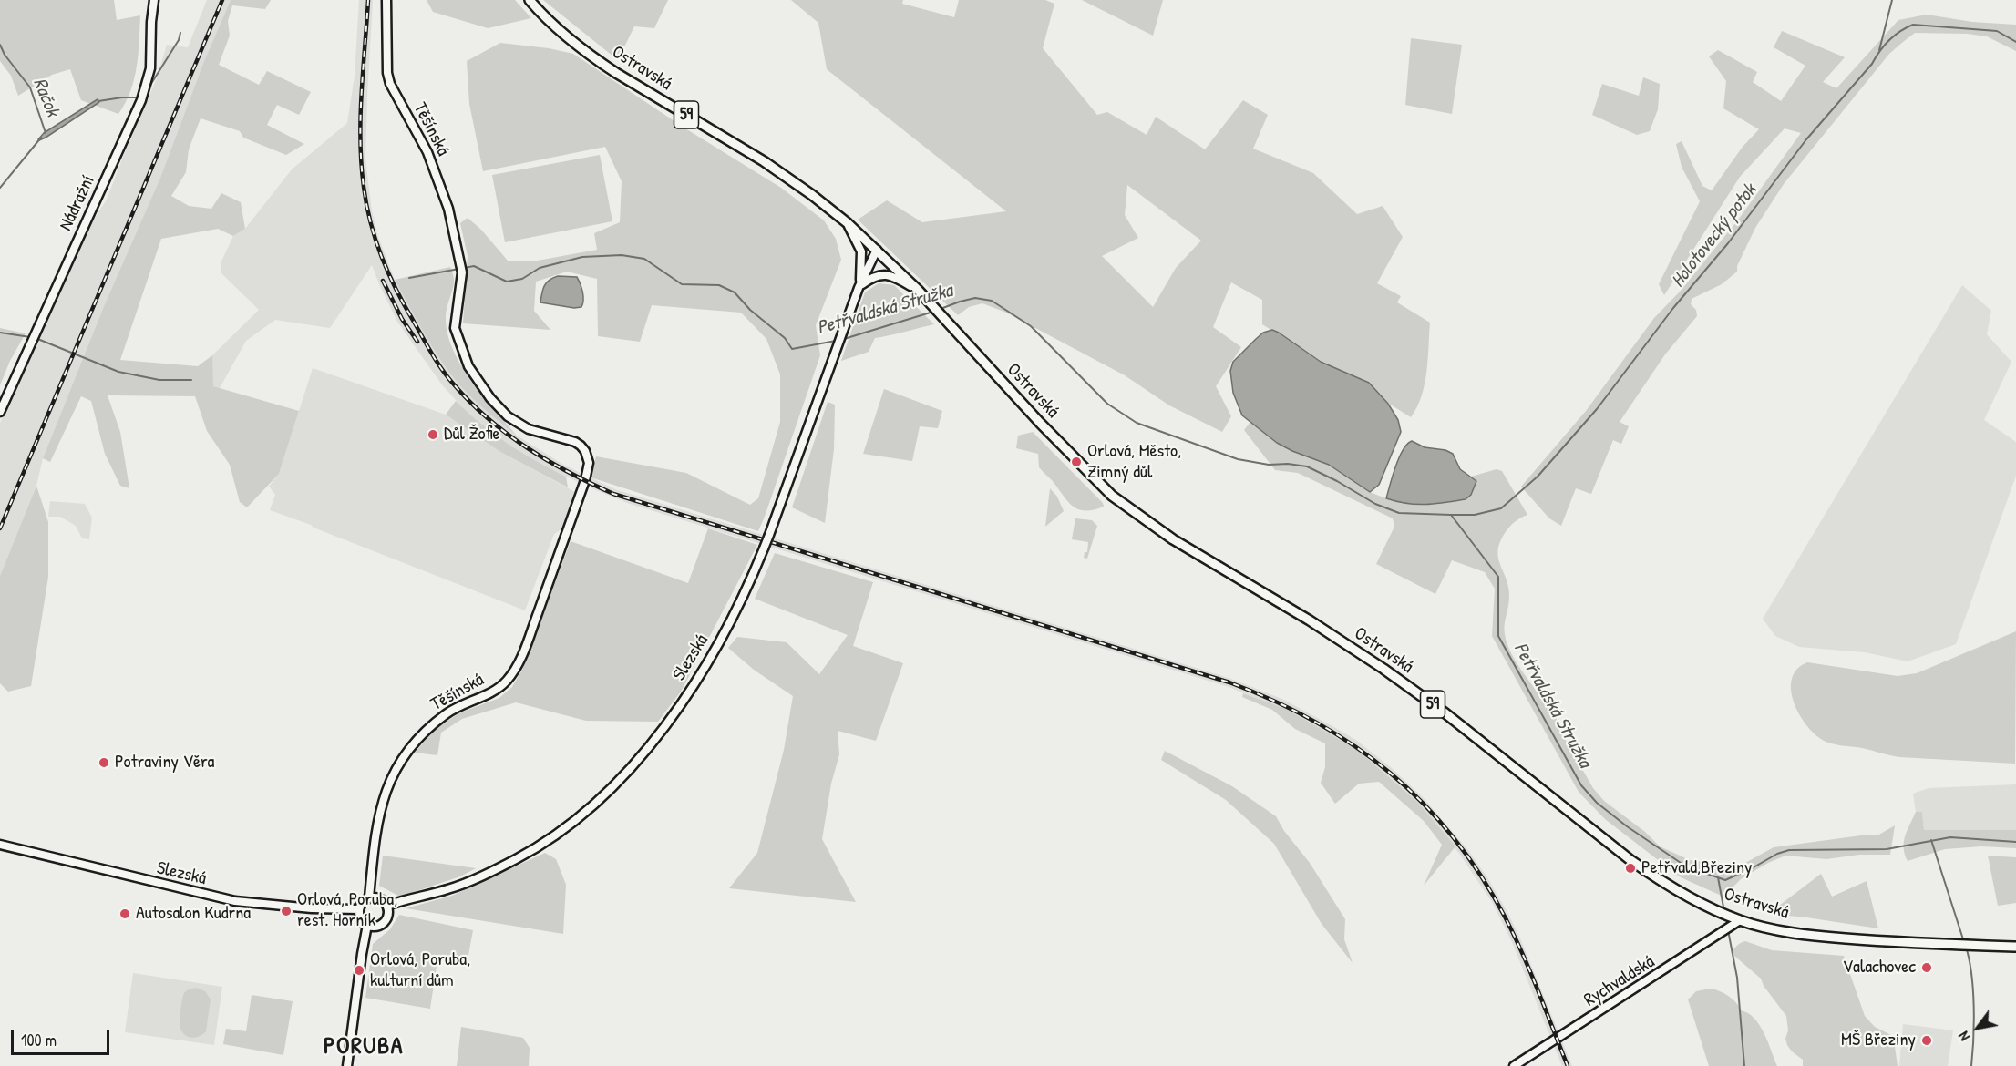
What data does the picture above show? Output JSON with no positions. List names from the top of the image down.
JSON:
{
  "streets": {
    "main road": ["Ostravská", "59"],
    "street": [
      "Těšínská",
      "Nádražní",
      "Slezská",
      "Rychvaldská"
    ]
  },
  "crossings": [
    ["Ostravská", "59"],
    ["Ostravská", "Slezská"],
    ["Ostravská", "Rychvaldská"],
    ["59", "Slezská"],
    ["Těšínská", "Slezská"]
  ],
  "districts": ["PORUBA"],
  "water": ["Račok", "Holotovecký potok", "Petřvaldská Stružka"],
  "places": [
    "Důl Žofie",
    "Orlová, Město, Zimný důl",
    "Potraviny Věra",
    "Petřvald,Březiny",
    "Orlová, Poruba, rest. Horník",
    "Autosalon Kudrna",
    "Valachovec",
    "Orlová, Poruba, kulturní dům",
    "MŠ Březiny"
  ],
  "scale_bar": "100 m",
  "north": "bottom left"
}
